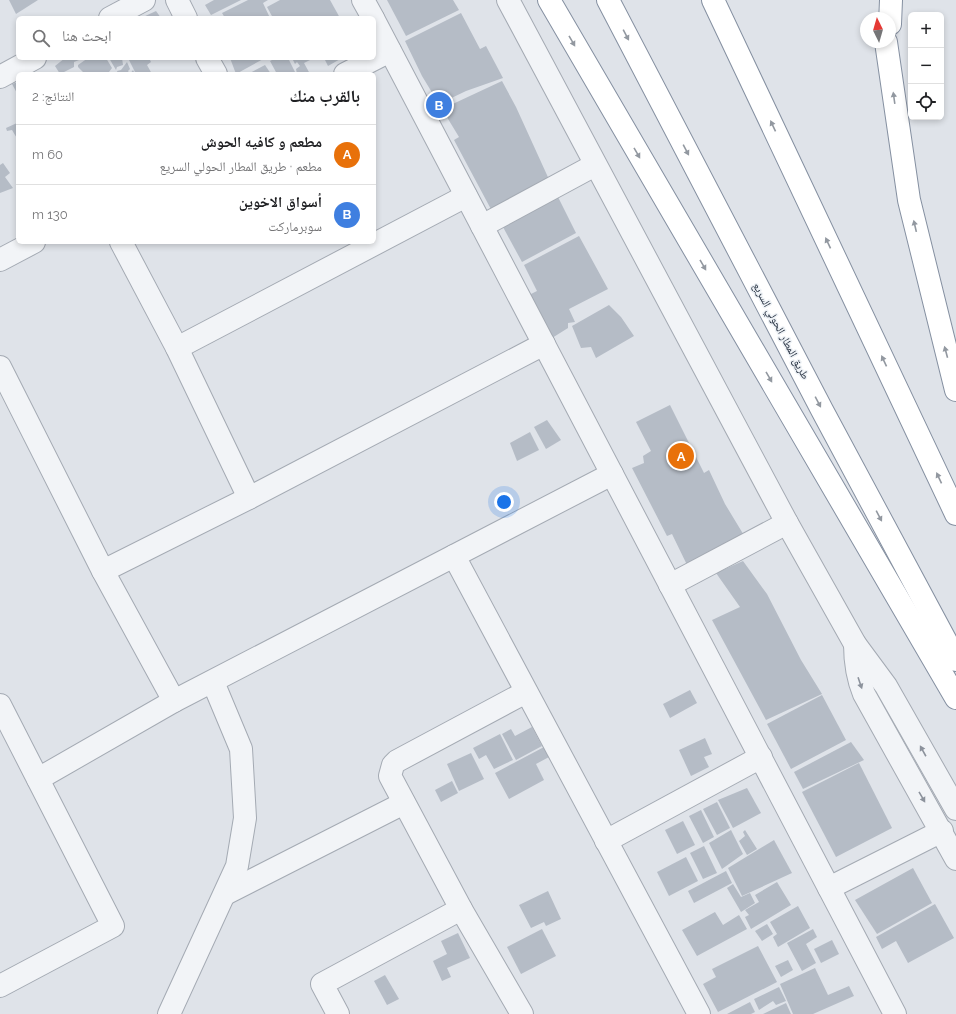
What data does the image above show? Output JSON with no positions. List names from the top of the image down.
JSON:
{
  "streets": {
    "highway": ["طريق المطار الحولي السريع"]
  },
  "north": "top",
  "page": {
    "map_buttons": ["+", "−"],
    "search": "ابحث هنا",
    "heading": ["بالقرب منك", "النتائج: 2"],
    "pins": ["B", "A"],
    "list": [
      {
        "mark": "A",
        "name": "مطعم و كافيه الحوش",
        "note": "مطعم · طريق المطار الحولي السريع",
        "value": "60 m"
      },
      {
        "mark": "B",
        "name": "أسواق الاخوين",
        "note": "سوبرماركت",
        "value": "130 m"
      }
    ]
  }
}
